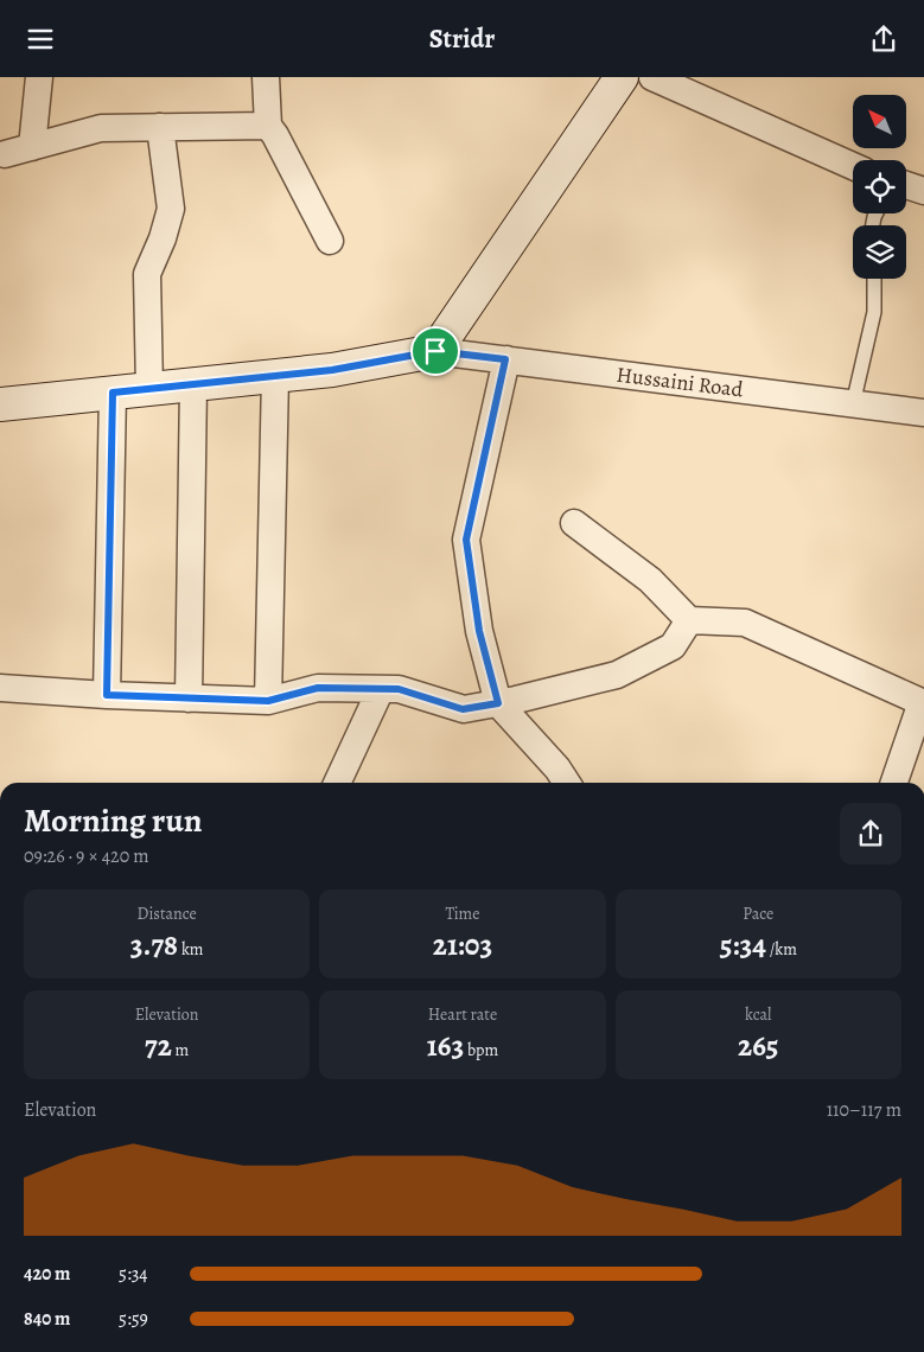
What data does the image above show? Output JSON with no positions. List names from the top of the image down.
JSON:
{
  "streets": {
    "street": ["Hussaini Road"]
  },
  "north": "top left",
  "page": {
    "header": "Stridr",
    "heading": ["Morning run", "09:26 · 9 × 420 m"],
    "stats": [
      ["Distance", "3.78 km"],
      ["Time", "21:03"],
      ["Pace", "5:34 /km"],
      ["Elevation", "72 m"],
      ["Heart rate", "163 bpm"],
      ["kcal", "265"]
    ],
    "chart": ["Elevation", "110–117 m"],
    "list": [
      {
        "name": "420 m",
        "note": "5:34"
      },
      {
        "name": "840 m",
        "note": "5:59"
      }
    ]
  }
}
